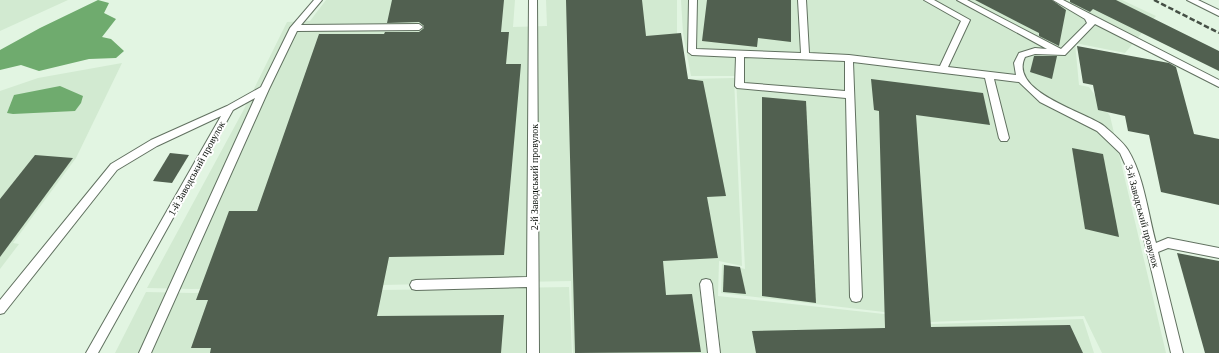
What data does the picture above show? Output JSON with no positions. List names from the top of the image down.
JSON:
{
  "streets": {
    "lane": ["1-й Заводський провулок", "2-й Заводський провулок", "3-й Заводський провулок"]
  }
}
